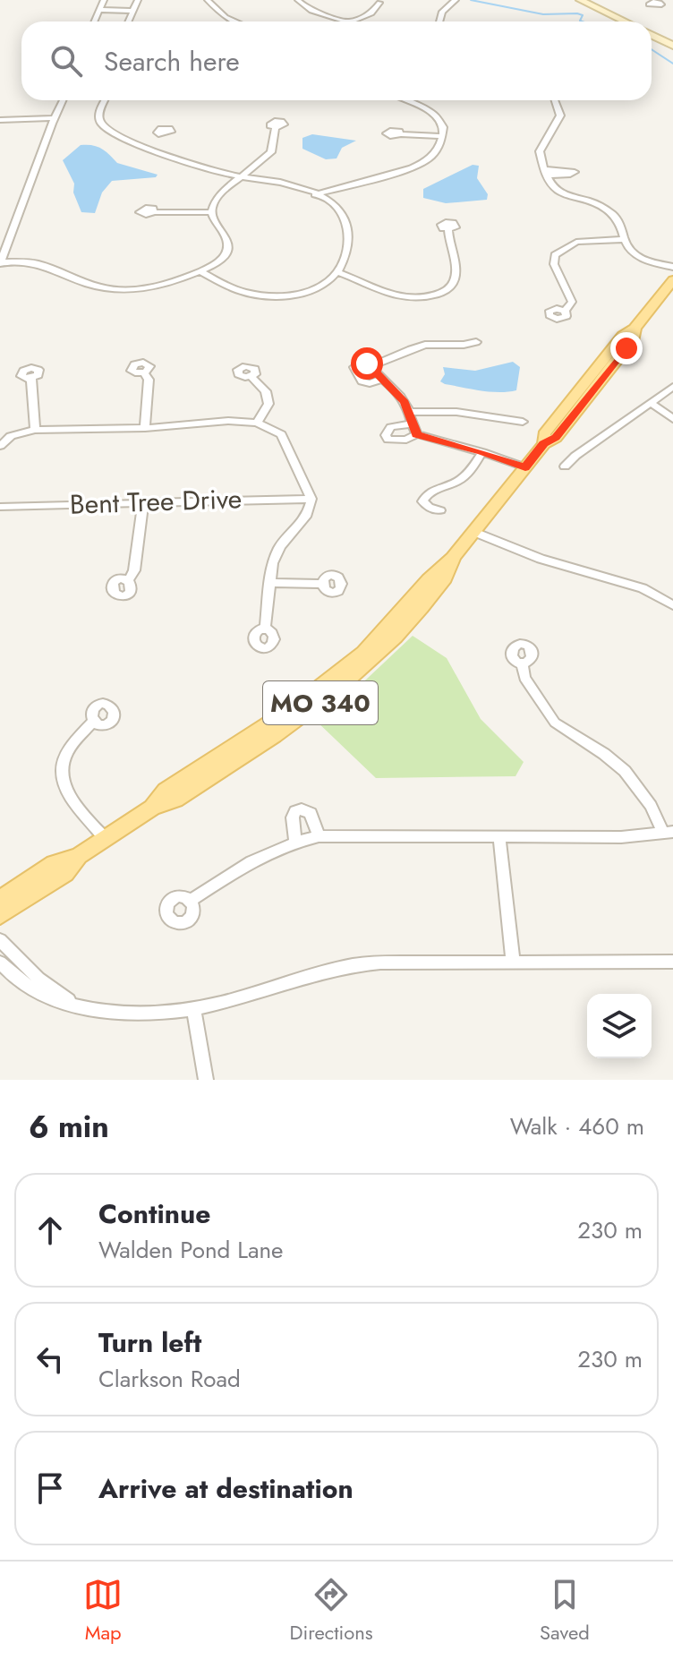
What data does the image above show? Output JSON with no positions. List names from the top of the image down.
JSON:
{
  "streets": {
    "main road": ["MO 340"],
    "street": ["Bent Tree Drive"]
  },
  "page": {
    "search": "Search here",
    "heading": ["6 min", "Walk · 460 m"],
    "list": [
      ["Continue", "Walden Pond Lane", "230 m"],
      ["Turn left", "Clarkson Road", "230 m"],
      "Arrive at destination"
    ],
    "nav": ["Map", "Directions", "Saved"]
  }
}
